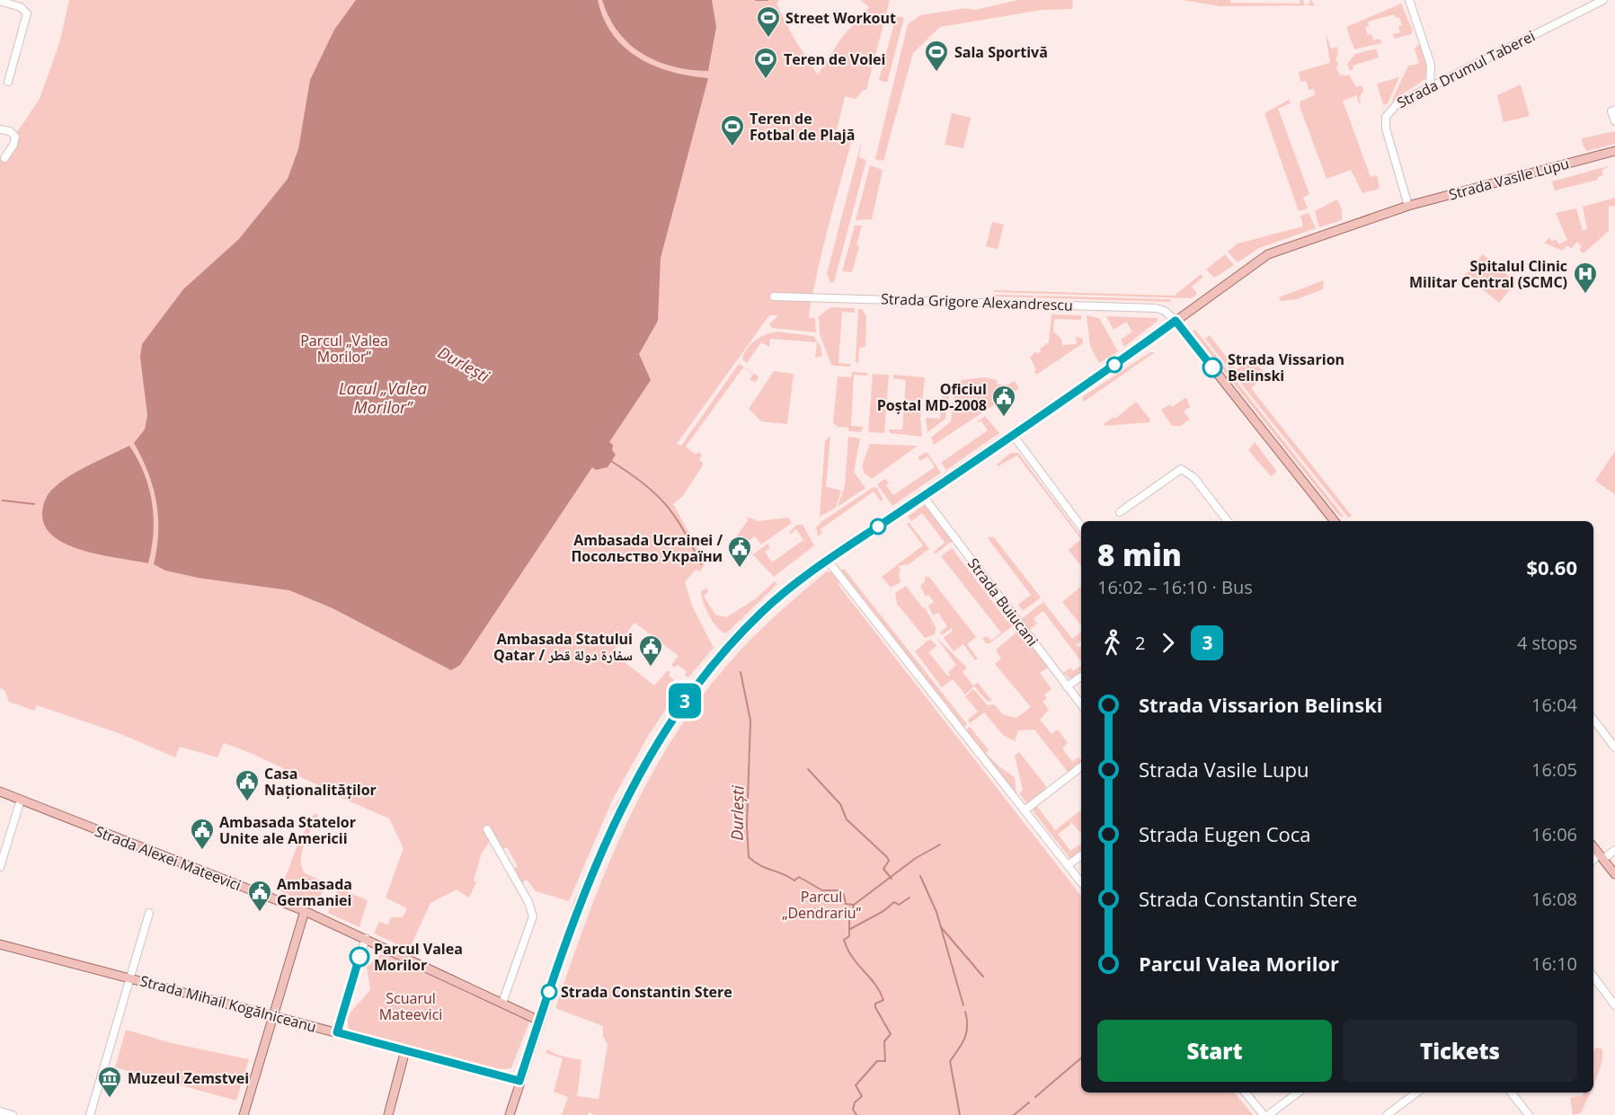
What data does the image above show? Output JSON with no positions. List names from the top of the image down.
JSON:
{
  "streets": {
    "main road": ["Strada Vasile Lupu", "Strada Alexei Mateevici", "Strada Mihail Kogălniceanu"],
    "street": ["Strada Drumul Taberei", "Strada Grigore Alexandrescu", "Strada Buiucani"]
  },
  "crossings": [
    ["Strada Drumul Taberei", "Strada Vasile Lupu"],
    ["Strada Vasile Lupu", "Strada Grigore Alexandrescu"],
    ["Strada Vasile Lupu", "Strada Buiucani"]
  ],
  "water": ["Durlești", "Lacul „Valea Morilor”"],
  "parks": ["Parcul „Valea Morilor”", "Parcul „Dendrariu”", "Scuarul Mateevici"],
  "places": {
    "sports": [
      "Street Workout",
      "Sala Sportivă",
      "Teren de Volei",
      "Teren de Fotbal de Plajă"
    ],
    "hospital": ["Spitalul Clinic Militar Central (SCMC)"],
    "other": ["Strada Vissarion Belinski", "Parcul Valea Morilor", "Strada Constantin Stere"],
    "public building": [
      "Oficiul Poștal MD-2008",
      "Ambasada Ucrainei / Посольство України",
      "Ambasada Statului Qatar / سفارة دولة قطر",
      "Casa Naționalităților",
      "Ambasada Statelor Unite ale Americii",
      "Ambasada Germaniei"
    ],
    "museum": ["Muzeul Zemstvei"]
  },
  "lines": ["bus line 3"],
  "page": {
    "on_map": "3",
    "heading": ["8 min", "16:02 – 16:10 · Bus", "$0.60"],
    "legs": ["2", "3", "4 stops"],
    "list": [
      {
        "name": "Strada Vissarion Belinski",
        "value": "16:04"
      },
      {
        "name": "Strada Vasile Lupu",
        "value": "16:05"
      },
      {
        "name": "Strada Eugen Coca",
        "value": "16:06"
      },
      {
        "name": "Strada Constantin Stere",
        "value": "16:08"
      },
      {
        "name": "Parcul Valea Morilor",
        "value": "16:10"
      }
    ],
    "buttons": ["Start", "Tickets"]
  }
}
